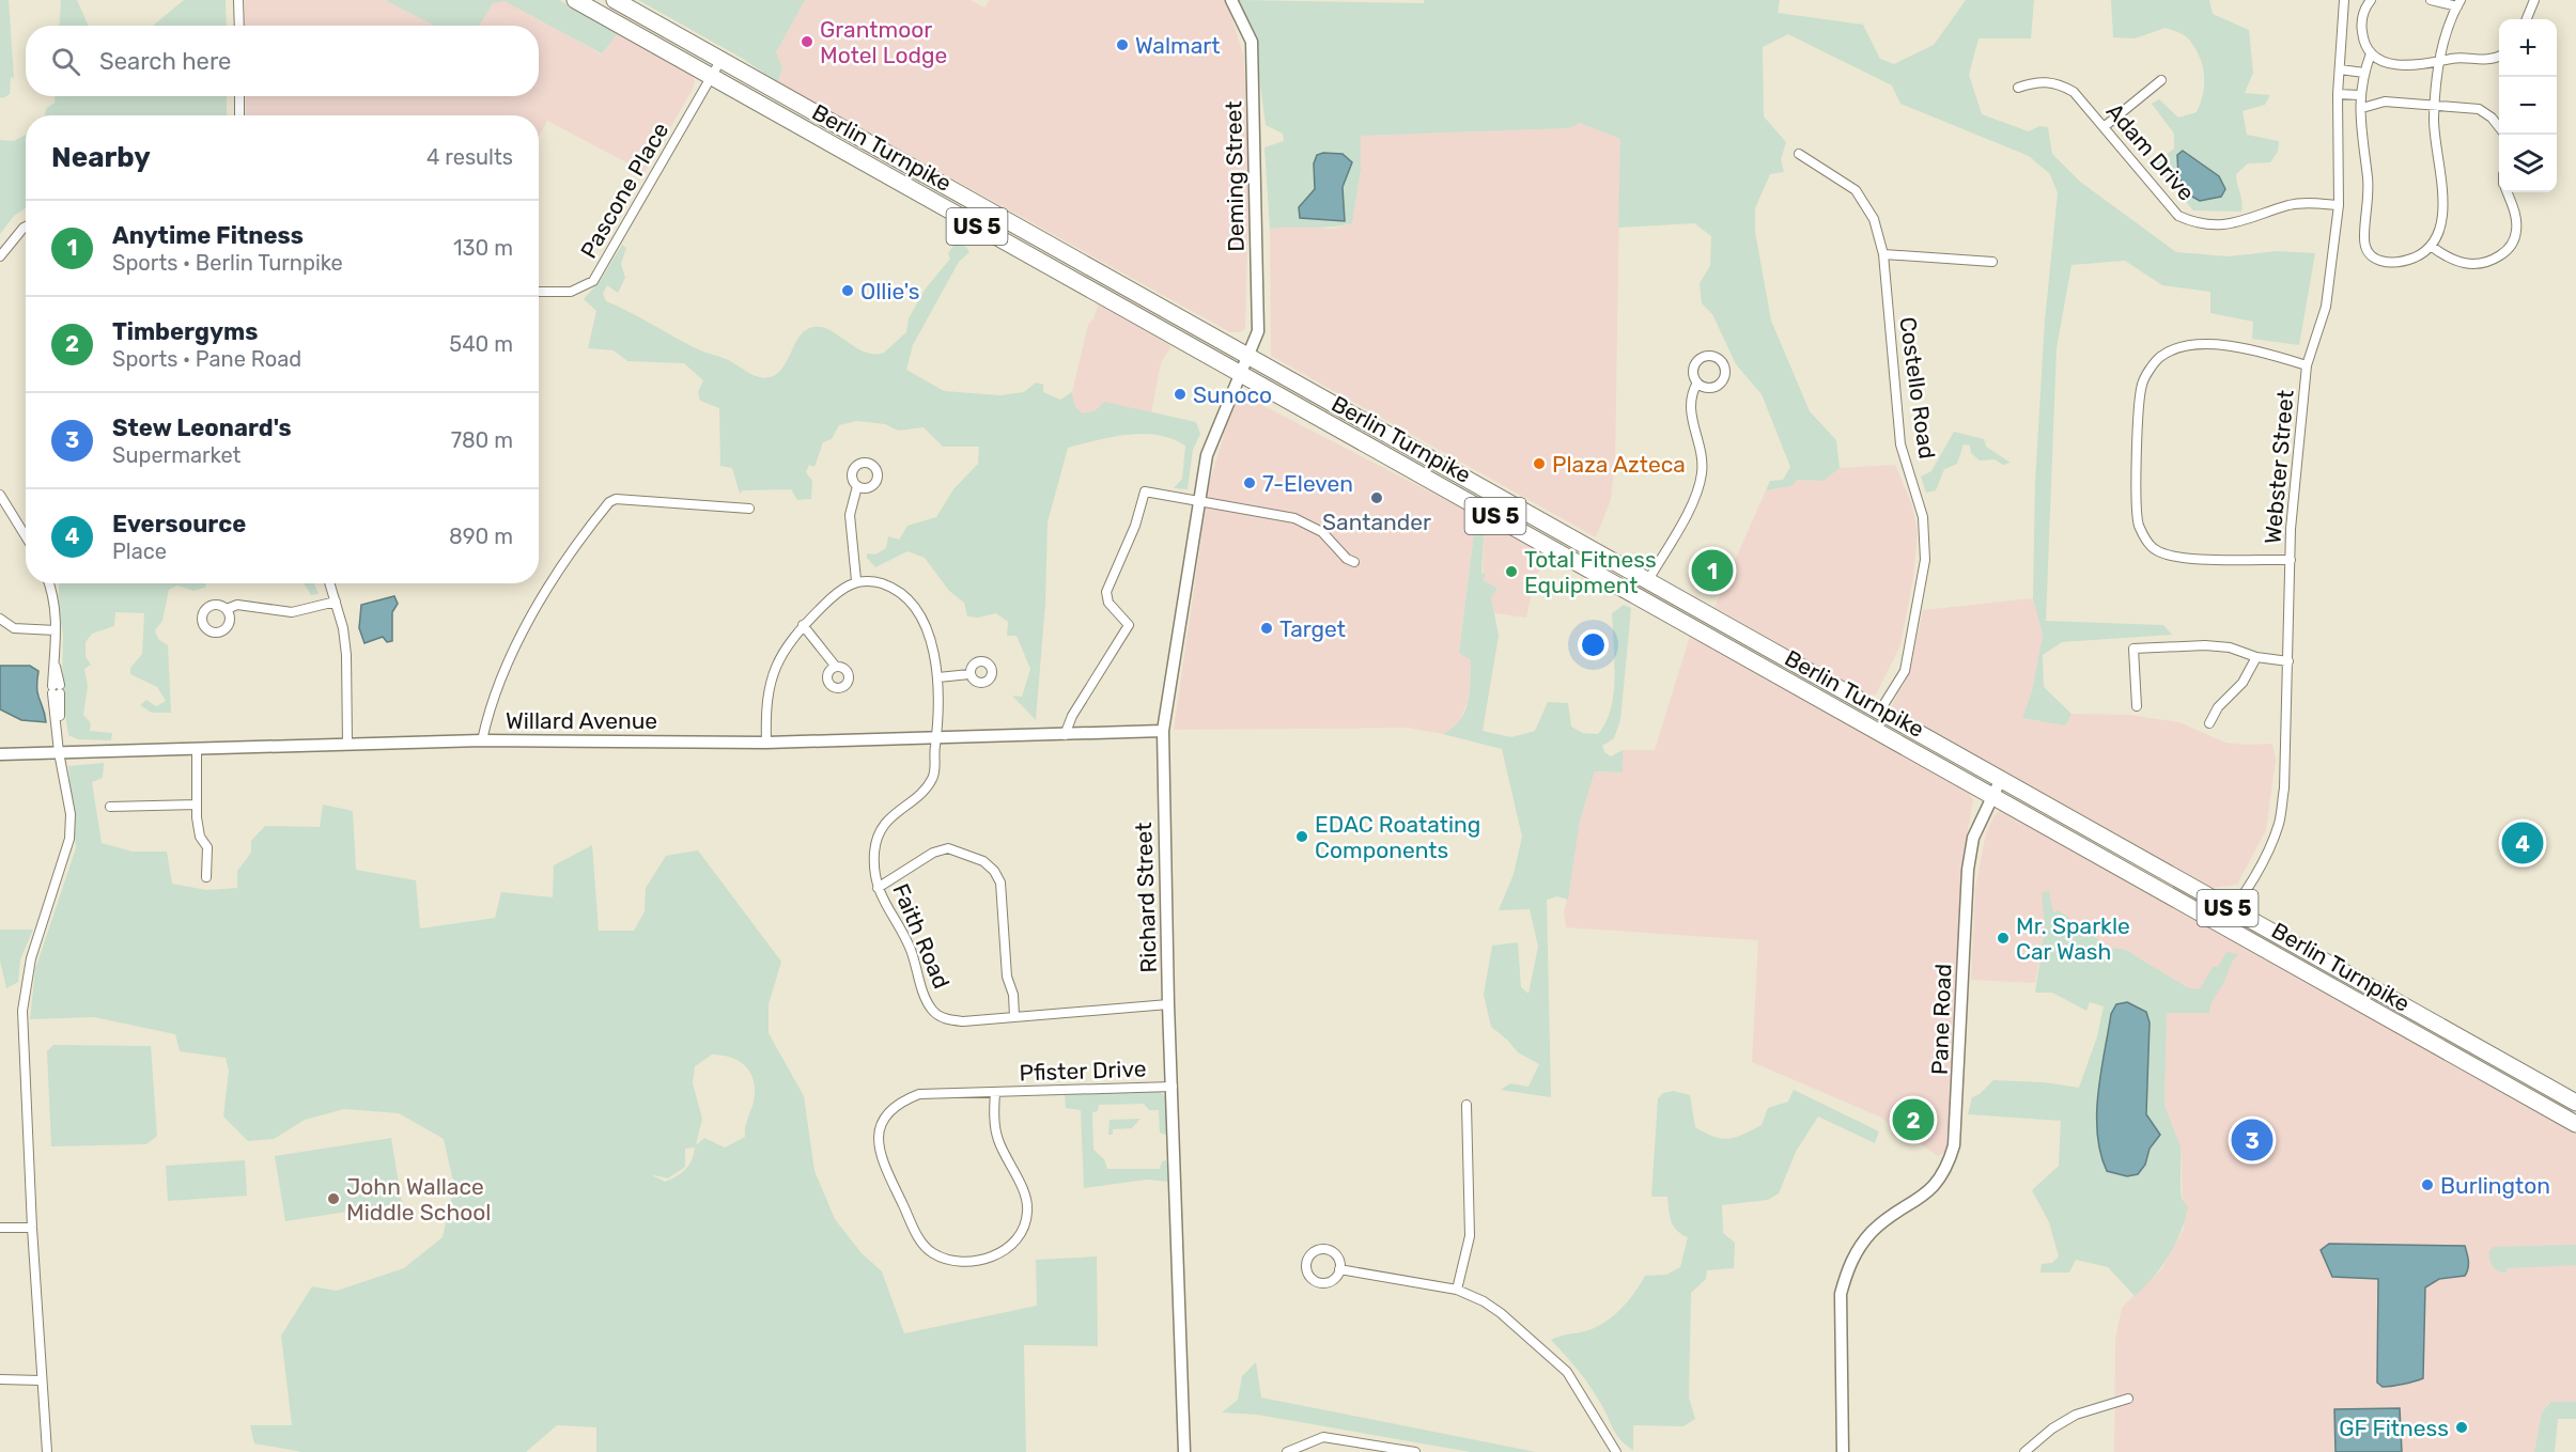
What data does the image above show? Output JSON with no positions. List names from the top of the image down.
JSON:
{
  "streets": {
    "highway": ["Berlin Turnpike", "US 5"],
    "street": [
      "Adam Drive",
      "Deming Street",
      "Pascone Place",
      "Costello Road",
      "Webster Street",
      "Willard Avenue",
      "Richard Street",
      "Faith Road",
      "Pane Road",
      "Pfister Drive"
    ]
  },
  "crossings": [
    ["Berlin Turnpike", "Deming Street"],
    ["Berlin Turnpike", "Pascone Place"],
    ["Berlin Turnpike", "Costello Road"],
    ["Berlin Turnpike", "Webster Street"],
    ["Berlin Turnpike", "Richard Street"],
    ["Berlin Turnpike", "Pane Road"],
    ["Adam Drive", "Webster Street"],
    ["Deming Street", "Richard Street"],
    ["Willard Avenue", "Richard Street"],
    ["Willard Avenue", "Faith Road"],
    ["Richard Street", "Faith Road"],
    ["Richard Street", "Pfister Drive"]
  ],
  "places": [
    "Grantmoor Motel Lodge",
    "Walmart",
    "Ollie's",
    "Sunoco",
    "Plaza Azteca",
    "7-Eleven",
    "Santander",
    "Total Fitness Equipment",
    "Target",
    "EDAC Roatating Components",
    "Mr. Sparkle Car Wash",
    "Burlington",
    "John Wallace Middle School",
    "GF Fitness"
  ],
  "page": {
    "map_buttons": ["+", "−"],
    "search": "Search here",
    "heading": ["Nearby", "4 results"],
    "list": [
      {
        "mark": "1",
        "name": "Anytime Fitness",
        "note": "Sports · Berlin Turnpike",
        "value": "130 m"
      },
      {
        "mark": "2",
        "name": "Timbergyms",
        "note": "Sports · Pane Road",
        "value": "540 m"
      },
      {
        "mark": "3",
        "name": "Stew Leonard's",
        "note": "Supermarket",
        "value": "780 m"
      },
      {
        "mark": "4",
        "name": "Eversource",
        "note": "Place",
        "value": "890 m"
      }
    ],
    "pins": [
      "1",
      "4",
      "2",
      "3"
    ]
  }
}
